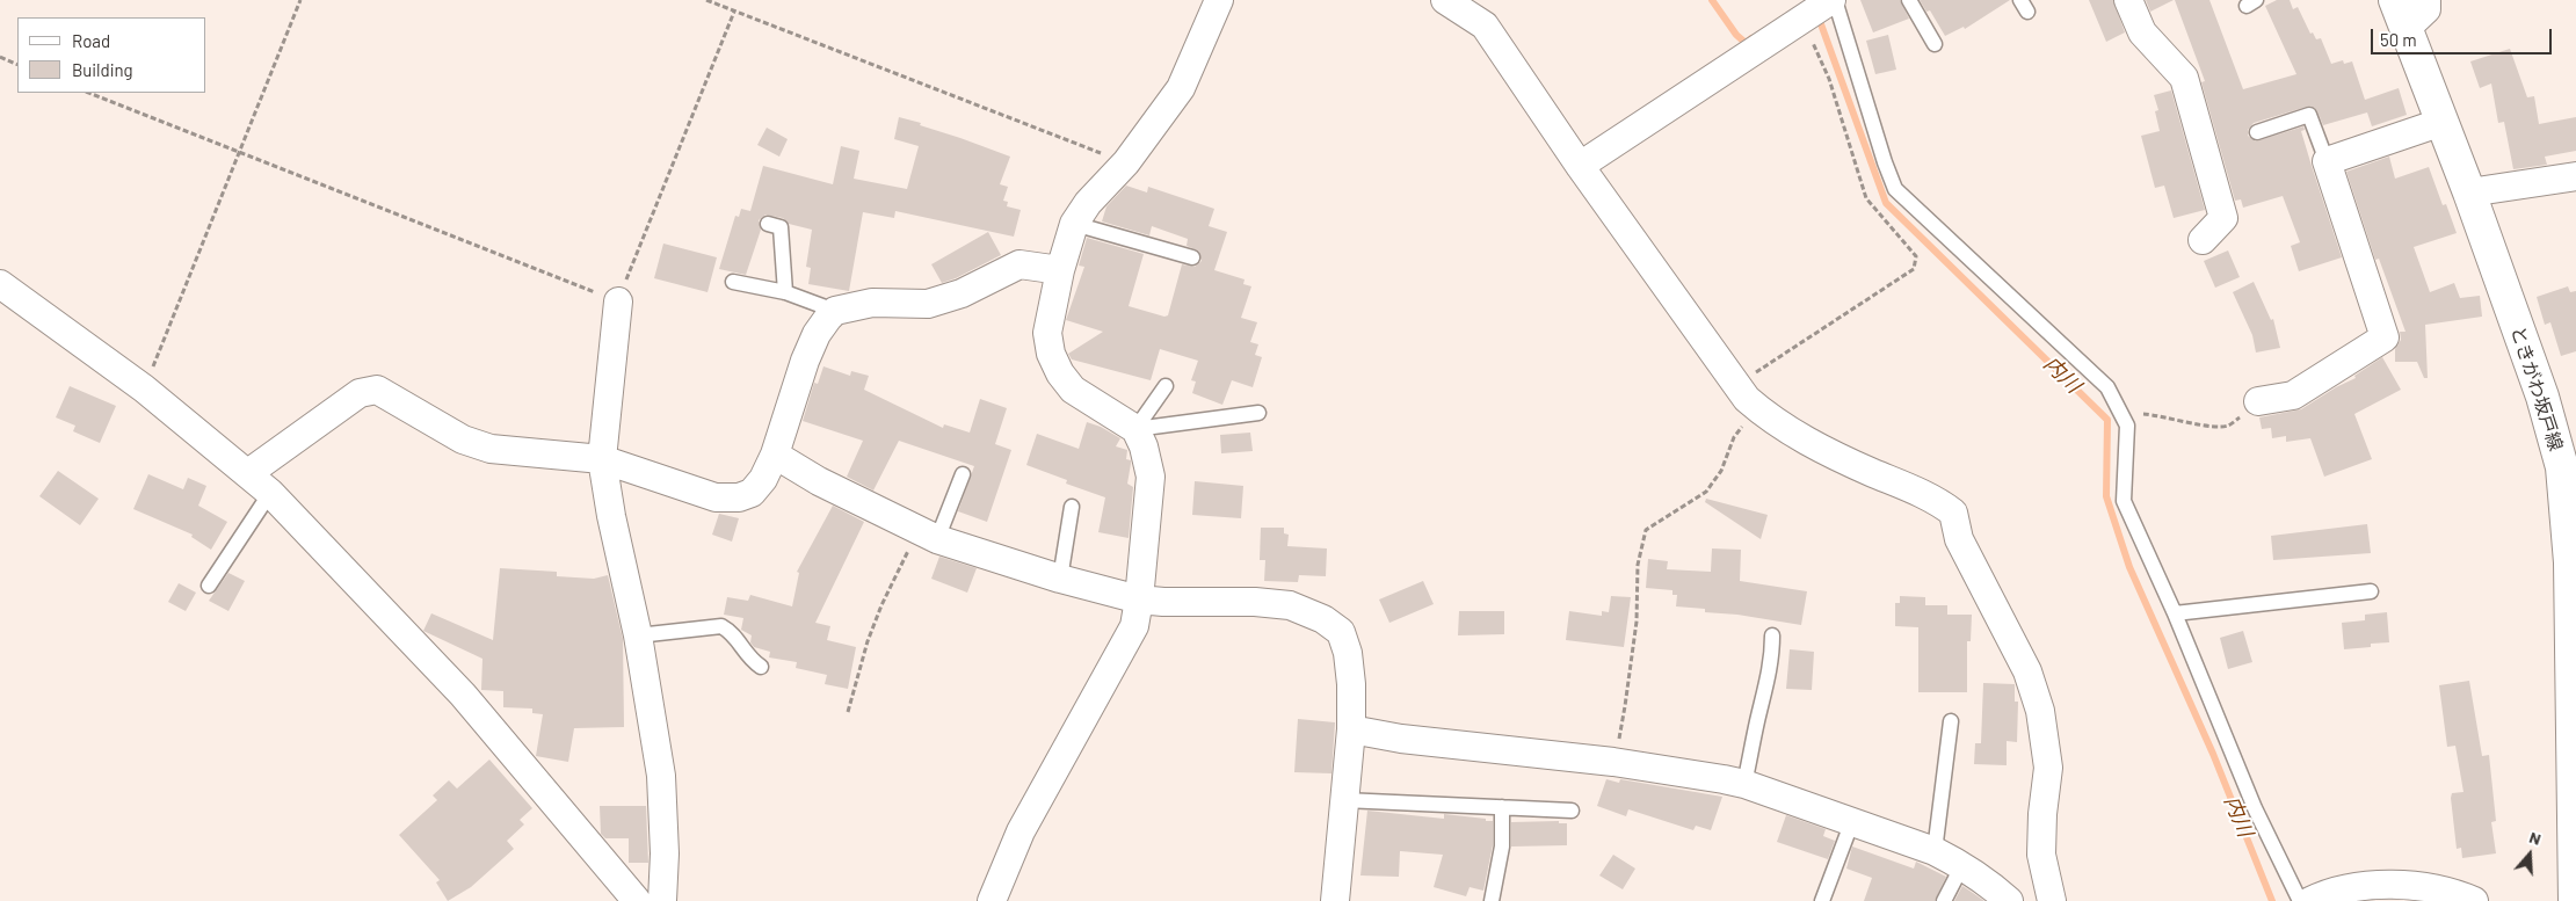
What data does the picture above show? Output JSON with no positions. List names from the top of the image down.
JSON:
{
  "streets": {
    "main road": ["ときがわ坂戸線"]
  },
  "water": ["内川"],
  "legend": ["Road", "Building"],
  "scale_bar": "50 m",
  "north": "top"
}
